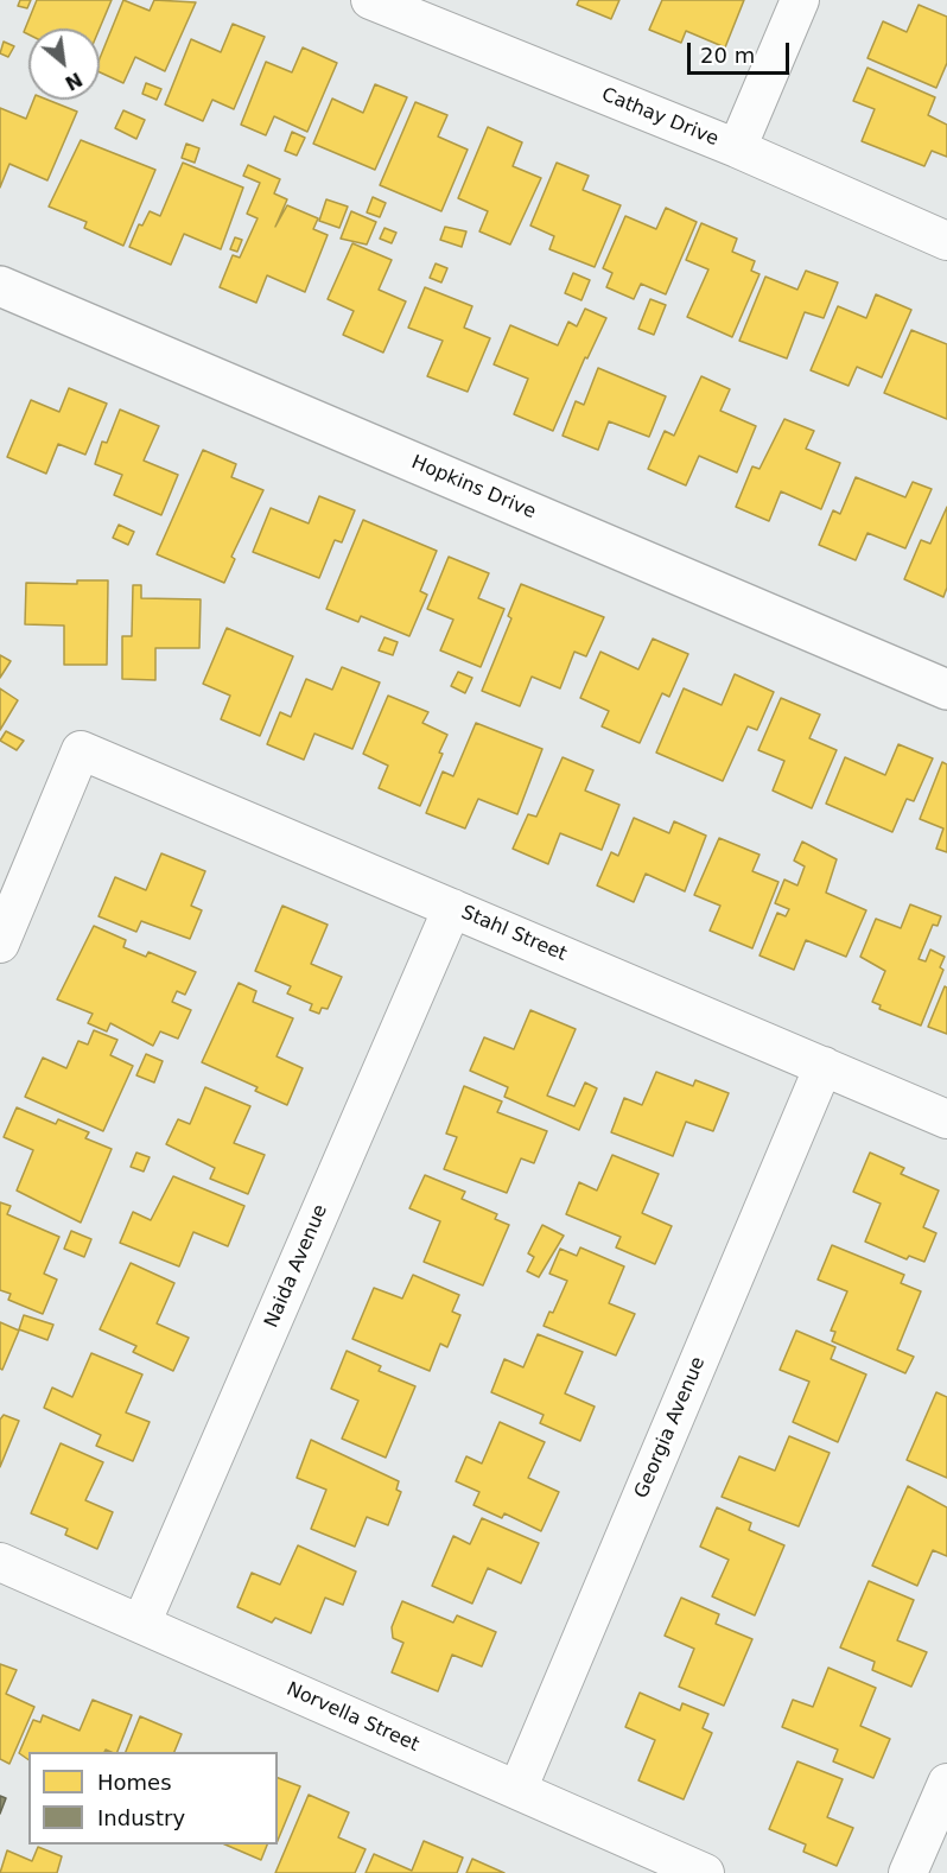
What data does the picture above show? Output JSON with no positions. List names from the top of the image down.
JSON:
{
  "streets": {
    "street": [
      "Cathay Drive",
      "Hopkins Drive",
      "Stahl Street",
      "Naida Avenue",
      "Georgia Avenue",
      "Norvella Street"
    ]
  },
  "crossings": [
    ["Stahl Street", "Naida Avenue"],
    ["Stahl Street", "Georgia Avenue"],
    ["Naida Avenue", "Norvella Street"],
    ["Georgia Avenue", "Norvella Street"]
  ],
  "legend": ["Homes", "Industry"],
  "scale_bar": "20 m",
  "north": "bottom right"
}
